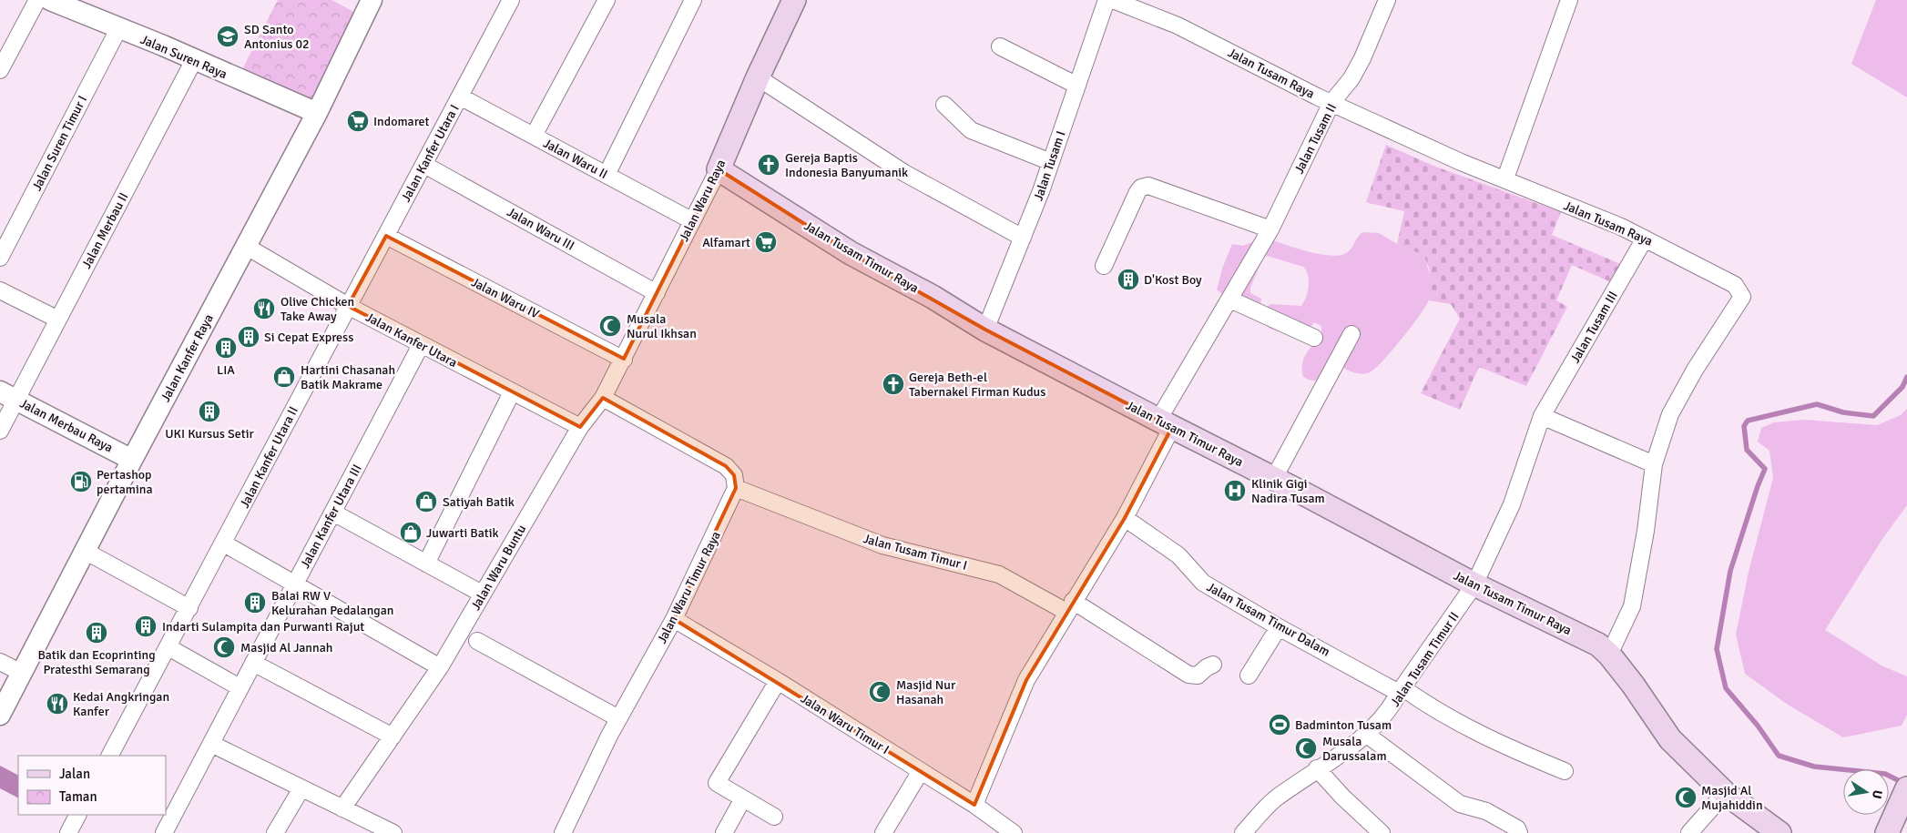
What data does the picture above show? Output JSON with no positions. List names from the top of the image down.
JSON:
{
  "streets": {
    "main road": ["Jalan Waru Raya", "Jalan Tusam Timur Raya"],
    "street": [
      "Jalan Suren Raya",
      "Jalan Tusam Raya",
      "Jalan Tusam II",
      "Jalan Suren Timur I",
      "Jalan Kanfer Utara I",
      "Jalan Waru II",
      "Jalan Tusam I",
      "Jalan Waru III",
      "Jalan Merbau II",
      "Jalan Waru IV",
      "Jalan Tusam III",
      "Jalan Kanfer Utara",
      "Jalan Kanfer Raya",
      "Jalan Merbau Raya",
      "Jalan Kanfer Utara II",
      "Jalan Kanfer Utara III",
      "Jalan Tusam Timur I",
      "Jalan Waru Buntu",
      "Jalan Waru Timur Raya",
      "Jalan Tusam Timur Dalam",
      "Jalan Tusam Timur II",
      "Jalan Waru Timur I"
    ]
  },
  "crossings": [
    ["Jalan Suren Raya", "Jalan Suren Timur I"],
    ["Jalan Suren Raya", "Jalan Merbau II"],
    ["Jalan Suren Raya", "Jalan Kanfer Raya"],
    ["Jalan Tusam Raya", "Jalan Tusam II"],
    ["Jalan Tusam Raya", "Jalan Tusam Timur Raya"],
    ["Jalan Tusam Raya", "Jalan Tusam III"],
    ["Jalan Tusam II", "Jalan Tusam Timur Raya"],
    ["Jalan Kanfer Utara I", "Jalan Waru II"],
    ["Jalan Kanfer Utara I", "Jalan Waru III"],
    ["Jalan Kanfer Utara I", "Jalan Waru IV"],
    ["Jalan Kanfer Utara I", "Jalan Kanfer Utara"],
    ["Jalan Kanfer Utara I", "Jalan Kanfer Utara II"],
    ["Jalan Waru II", "Jalan Waru Raya"],
    ["Jalan Tusam I", "Jalan Tusam Timur Raya"],
    ["Jalan Waru Raya", "Jalan Waru III"],
    ["Jalan Waru Raya", "Jalan Tusam Timur Raya"],
    ["Jalan Waru Raya", "Jalan Waru IV"],
    ["Jalan Waru Raya", "Jalan Waru Buntu"],
    ["Jalan Merbau II", "Jalan Merbau Raya"],
    ["Jalan Tusam Timur Raya", "Jalan Tusam III"],
    ["Jalan Tusam Timur Raya", "Jalan Tusam Timur II"],
    ["Jalan Tusam III", "Jalan Tusam Timur II"],
    ["Jalan Kanfer Utara", "Jalan Kanfer Raya"],
    ["Jalan Kanfer Utara", "Jalan Kanfer Utara II"],
    ["Jalan Kanfer Utara", "Jalan Kanfer Utara III"],
    ["Jalan Kanfer Utara", "Jalan Waru Buntu"],
    ["Jalan Kanfer Raya", "Jalan Merbau Raya"],
    ["Jalan Tusam Timur I", "Jalan Waru Timur Raya"],
    ["Jalan Waru Timur Raya", "Jalan Waru Timur I"],
    ["Jalan Tusam Timur Dalam", "Jalan Tusam Timur II"]
  ],
  "places": {
    "school or university": ["SD Santo Antonius 02"],
    "supermarket": ["Indomaret", "Alfamart"],
    "church": ["Gereja Baptis Indonesia Banyumanik", "Gereja Beth-el Tabernakel Firman Kudus"],
    "building": [
      "D'Kost Boy",
      "Si Cepat Express",
      "LIA",
      "UKI Kursus Setir",
      "Balai RW V Kelurahan Pedalangan",
      "Indarti Sulampita dan Purwanti Rajut",
      "Batik dan Ecoprinting Pratesthi Semarang"
    ],
    "restaurant": ["Olive Chicken Take Away", "Kedai Angkringan Kanfer"],
    "mosque": [
      "Musala Nurul Ikhsan",
      "Masjid Al Jannah",
      "Masjid Nur Hasanah",
      "Musala Darussalam",
      "Masjid Al Mujahiddin"
    ],
    "shop": ["Hartini Chasanah Batik Makrame", "Satiyah Batik", "Juwarti Batik"],
    "fuel station": ["Pertashop pertamina"],
    "hospital": ["Klinik Gigi Nadira Tusam"],
    "sports": ["Badminton Tusam"]
  },
  "legend": ["Jalan", "Taman"],
  "north": "right"
}
